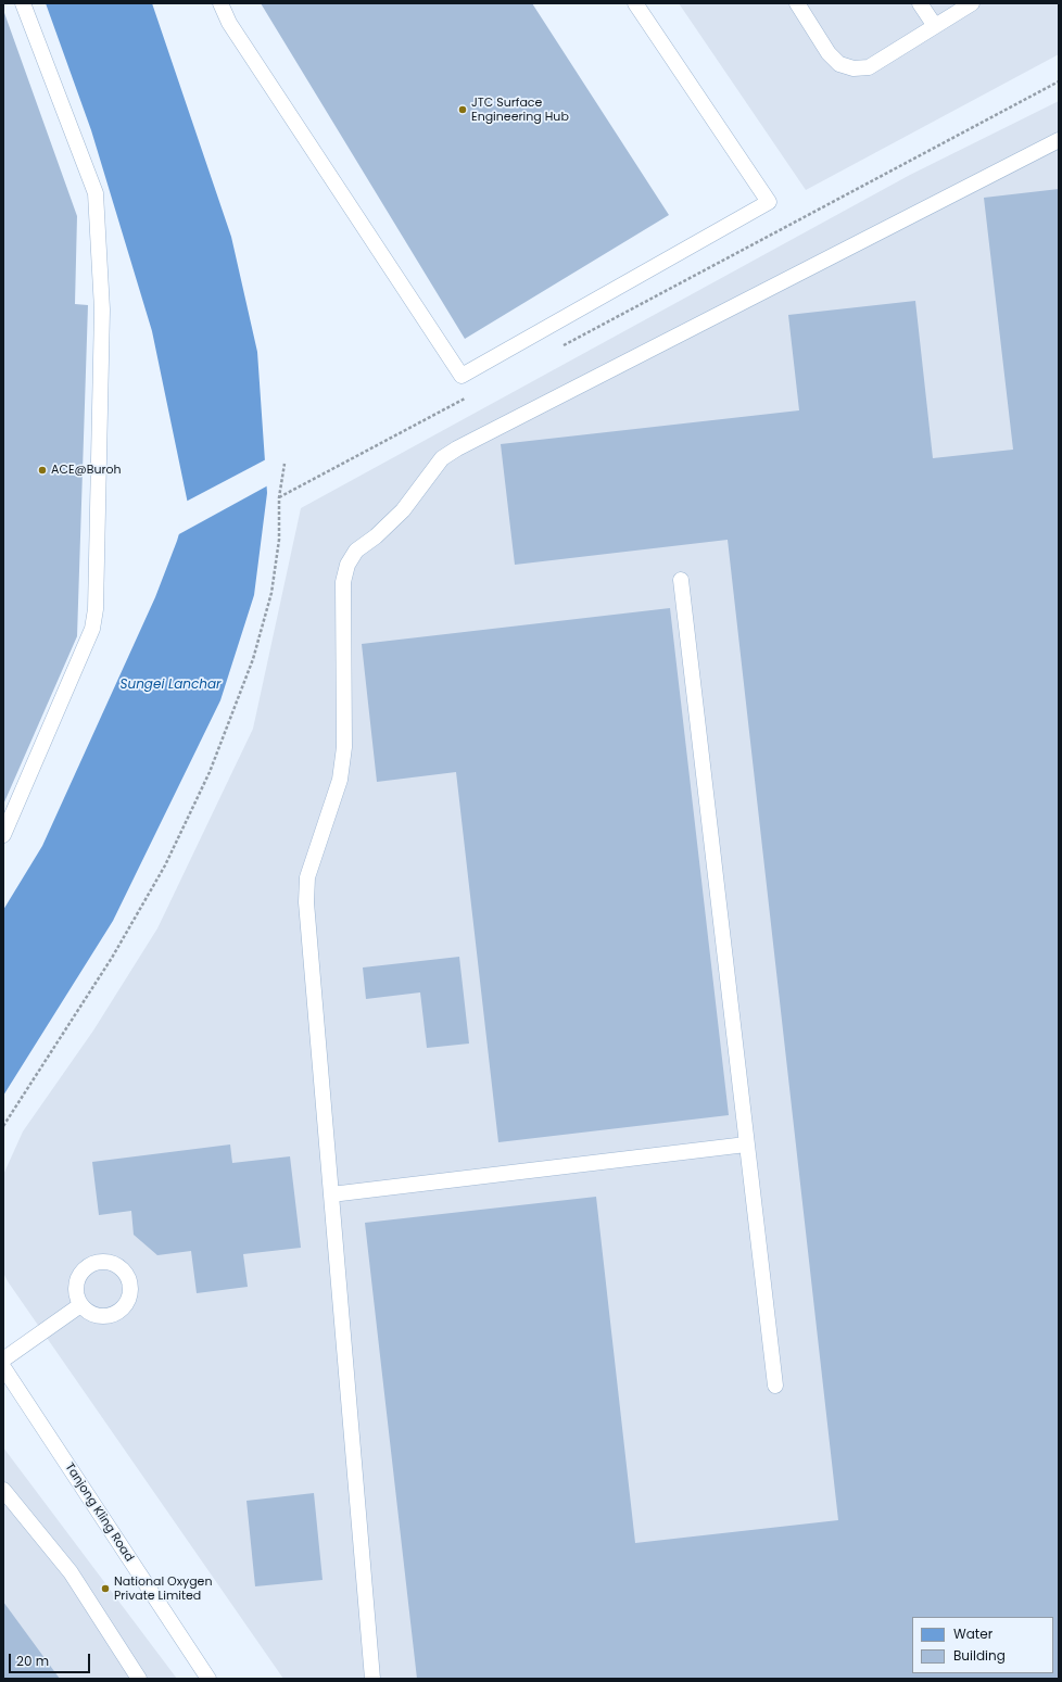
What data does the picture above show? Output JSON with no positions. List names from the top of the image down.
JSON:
{
  "streets": {
    "lane": ["Tanjong Kling Road"]
  },
  "water": ["Sungei Lanchar"],
  "places": ["JTC Surface Engineering Hub", "ACE@Buroh", "National Oxygen Private Limited"],
  "legend": ["Water", "Building"],
  "scale_bar": "20 m"
}
